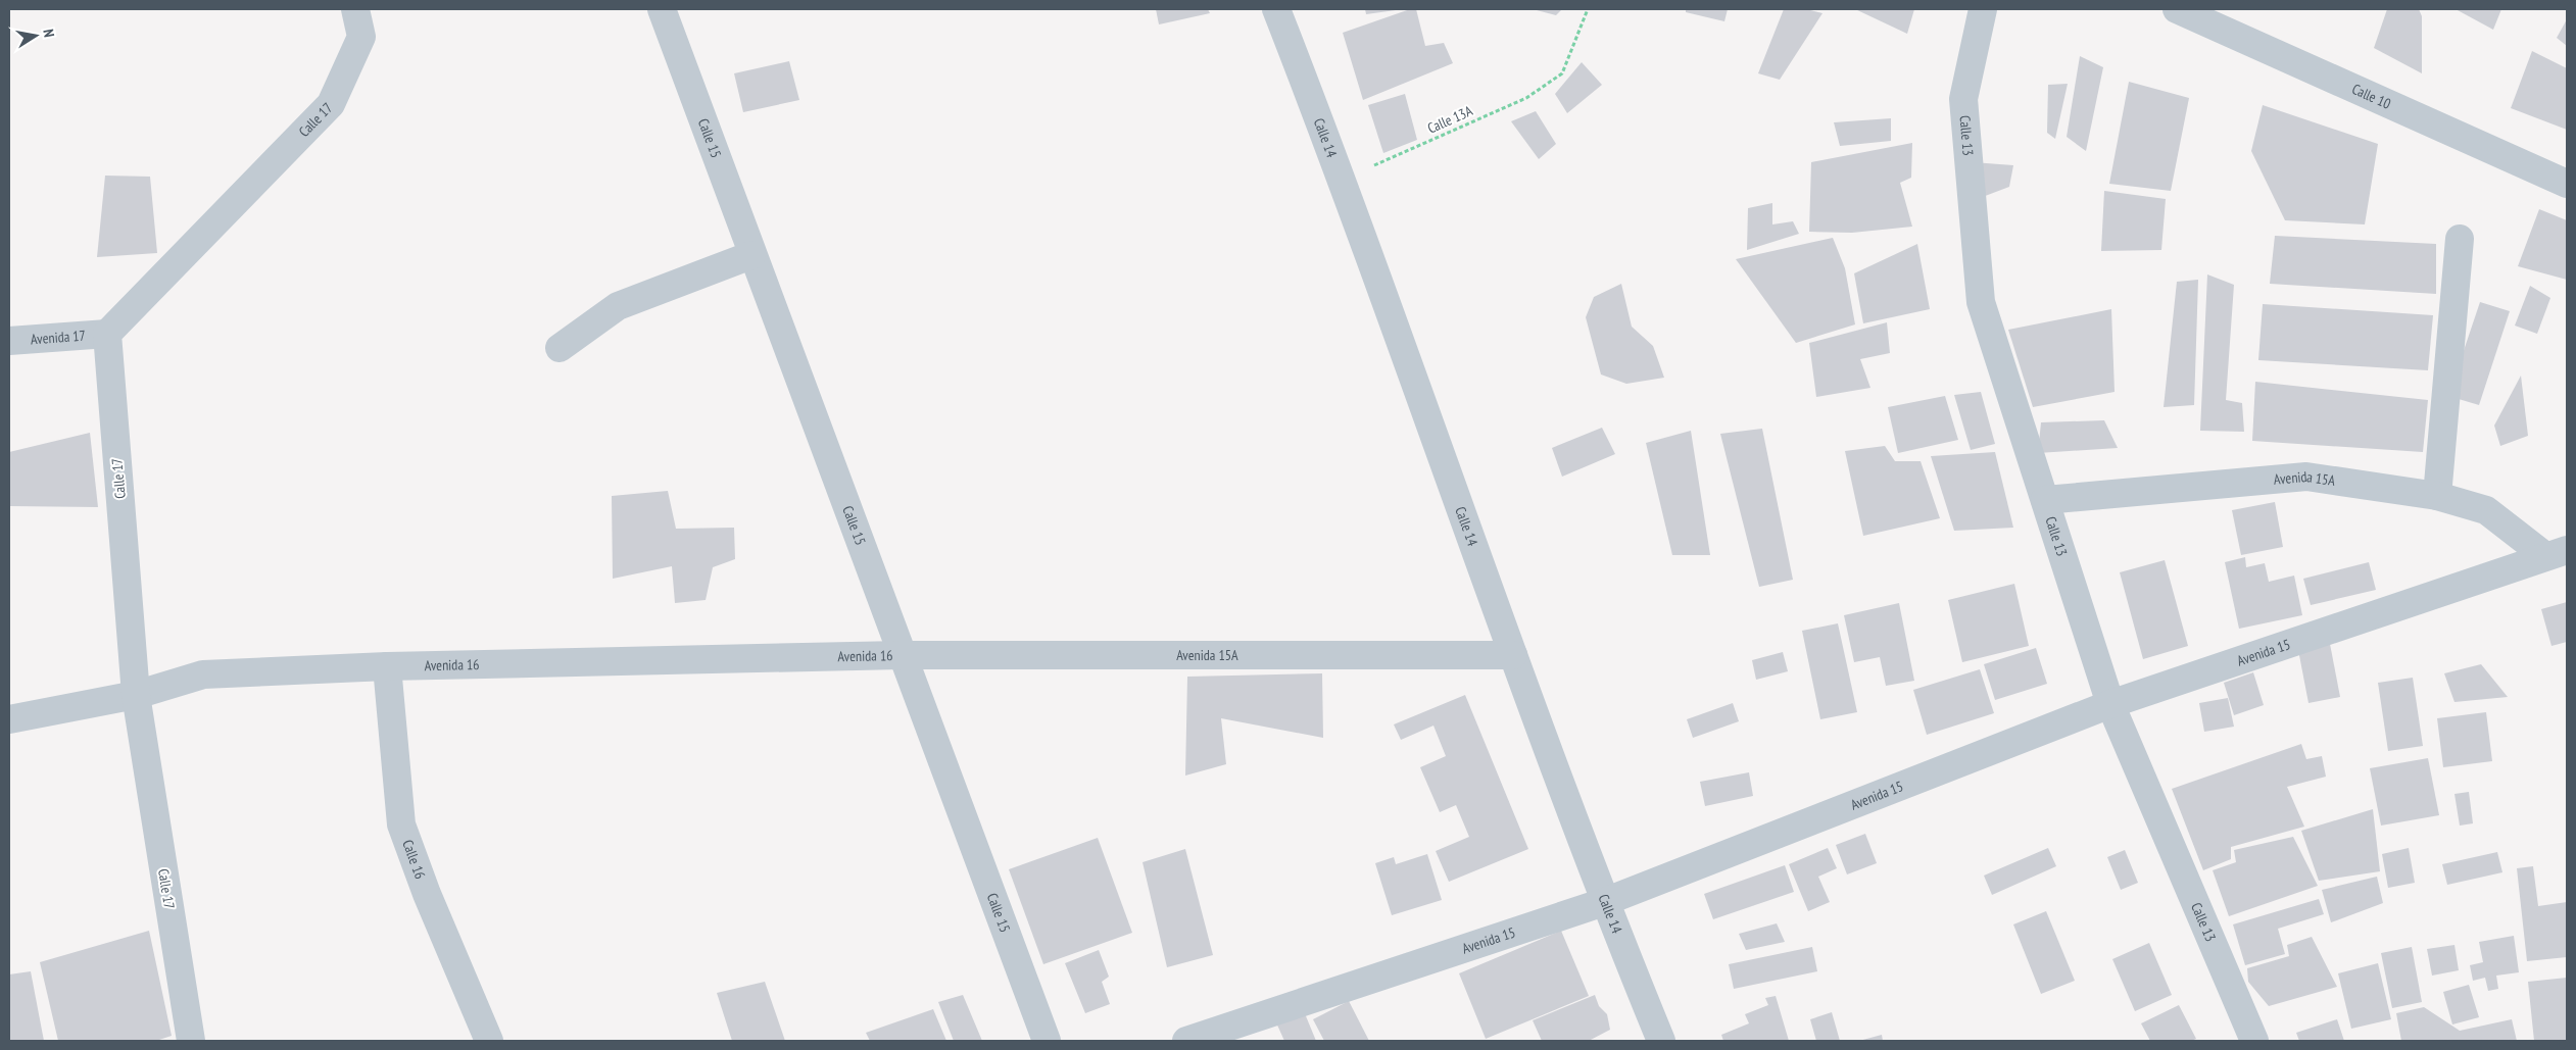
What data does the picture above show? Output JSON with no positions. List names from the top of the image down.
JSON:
{
  "streets": {
    "street": [
      "Calle 10",
      "Calle 17",
      "Calle 13",
      "Calle 14",
      "Calle 15",
      "Avenida 17",
      "Avenida 15A",
      "Avenida 15",
      "Avenida 16",
      "Calle 16"
    ],
    "path": ["Calle 13A"]
  },
  "crossings": [
    ["Calle 17", "Avenida 17"],
    ["Calle 17", "Avenida 16"],
    ["Calle 13A", "Calle 14"],
    ["Calle 13", "Avenida 15A"],
    ["Calle 13", "Avenida 15"],
    ["Calle 14", "Avenida 15A"],
    ["Calle 14", "Avenida 15"],
    ["Calle 15", "Avenida 15A"],
    ["Calle 15", "Avenida 16"],
    ["Avenida 15A", "Avenida 15"],
    ["Avenida 15A", "Avenida 16"],
    ["Avenida 16", "Calle 16"]
  ],
  "north": "right"
}
